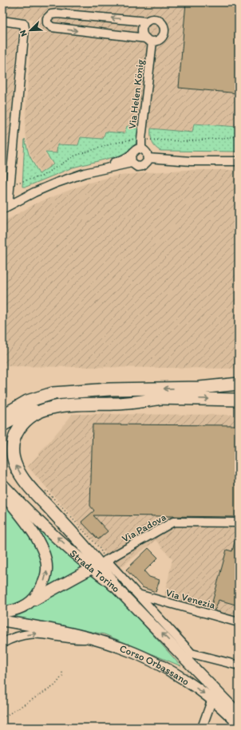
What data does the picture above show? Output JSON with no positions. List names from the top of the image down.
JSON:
{
  "streets": {
    "main road": ["Strada Torino", "Corso Orbassano"],
    "street": ["Via Helen König", "Via Padova", "Via Venezia"]
  },
  "crossings": [
    ["Via Padova", "Strada Torino"],
    ["Strada Torino", "Via Venezia"]
  ],
  "one_way": ["Strada Torino"],
  "north": "bottom left"
}
